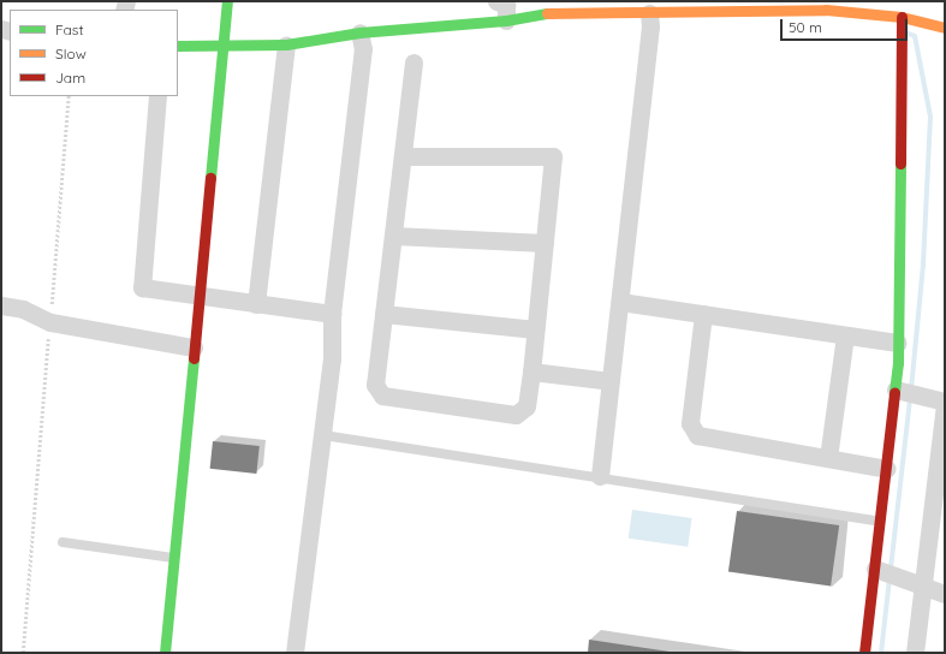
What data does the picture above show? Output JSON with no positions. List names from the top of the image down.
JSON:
{
  "legend": ["Fast", "Slow", "Jam"],
  "scale_bar": "50 m"
}
